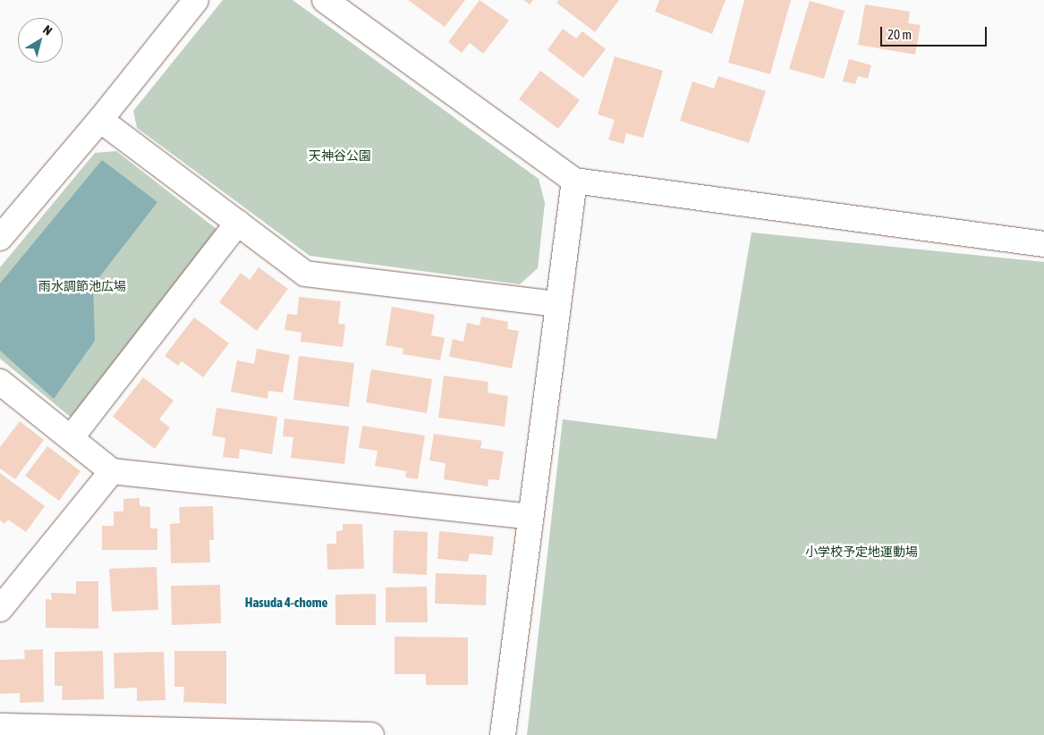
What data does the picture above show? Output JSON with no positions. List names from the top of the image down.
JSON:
{
  "districts": ["Hasuda 4-chome"],
  "parks": ["天神谷公園", "雨水調節池広場", "小学校予定地運動場"],
  "scale_bar": "20 m",
  "north": "top right"
}
